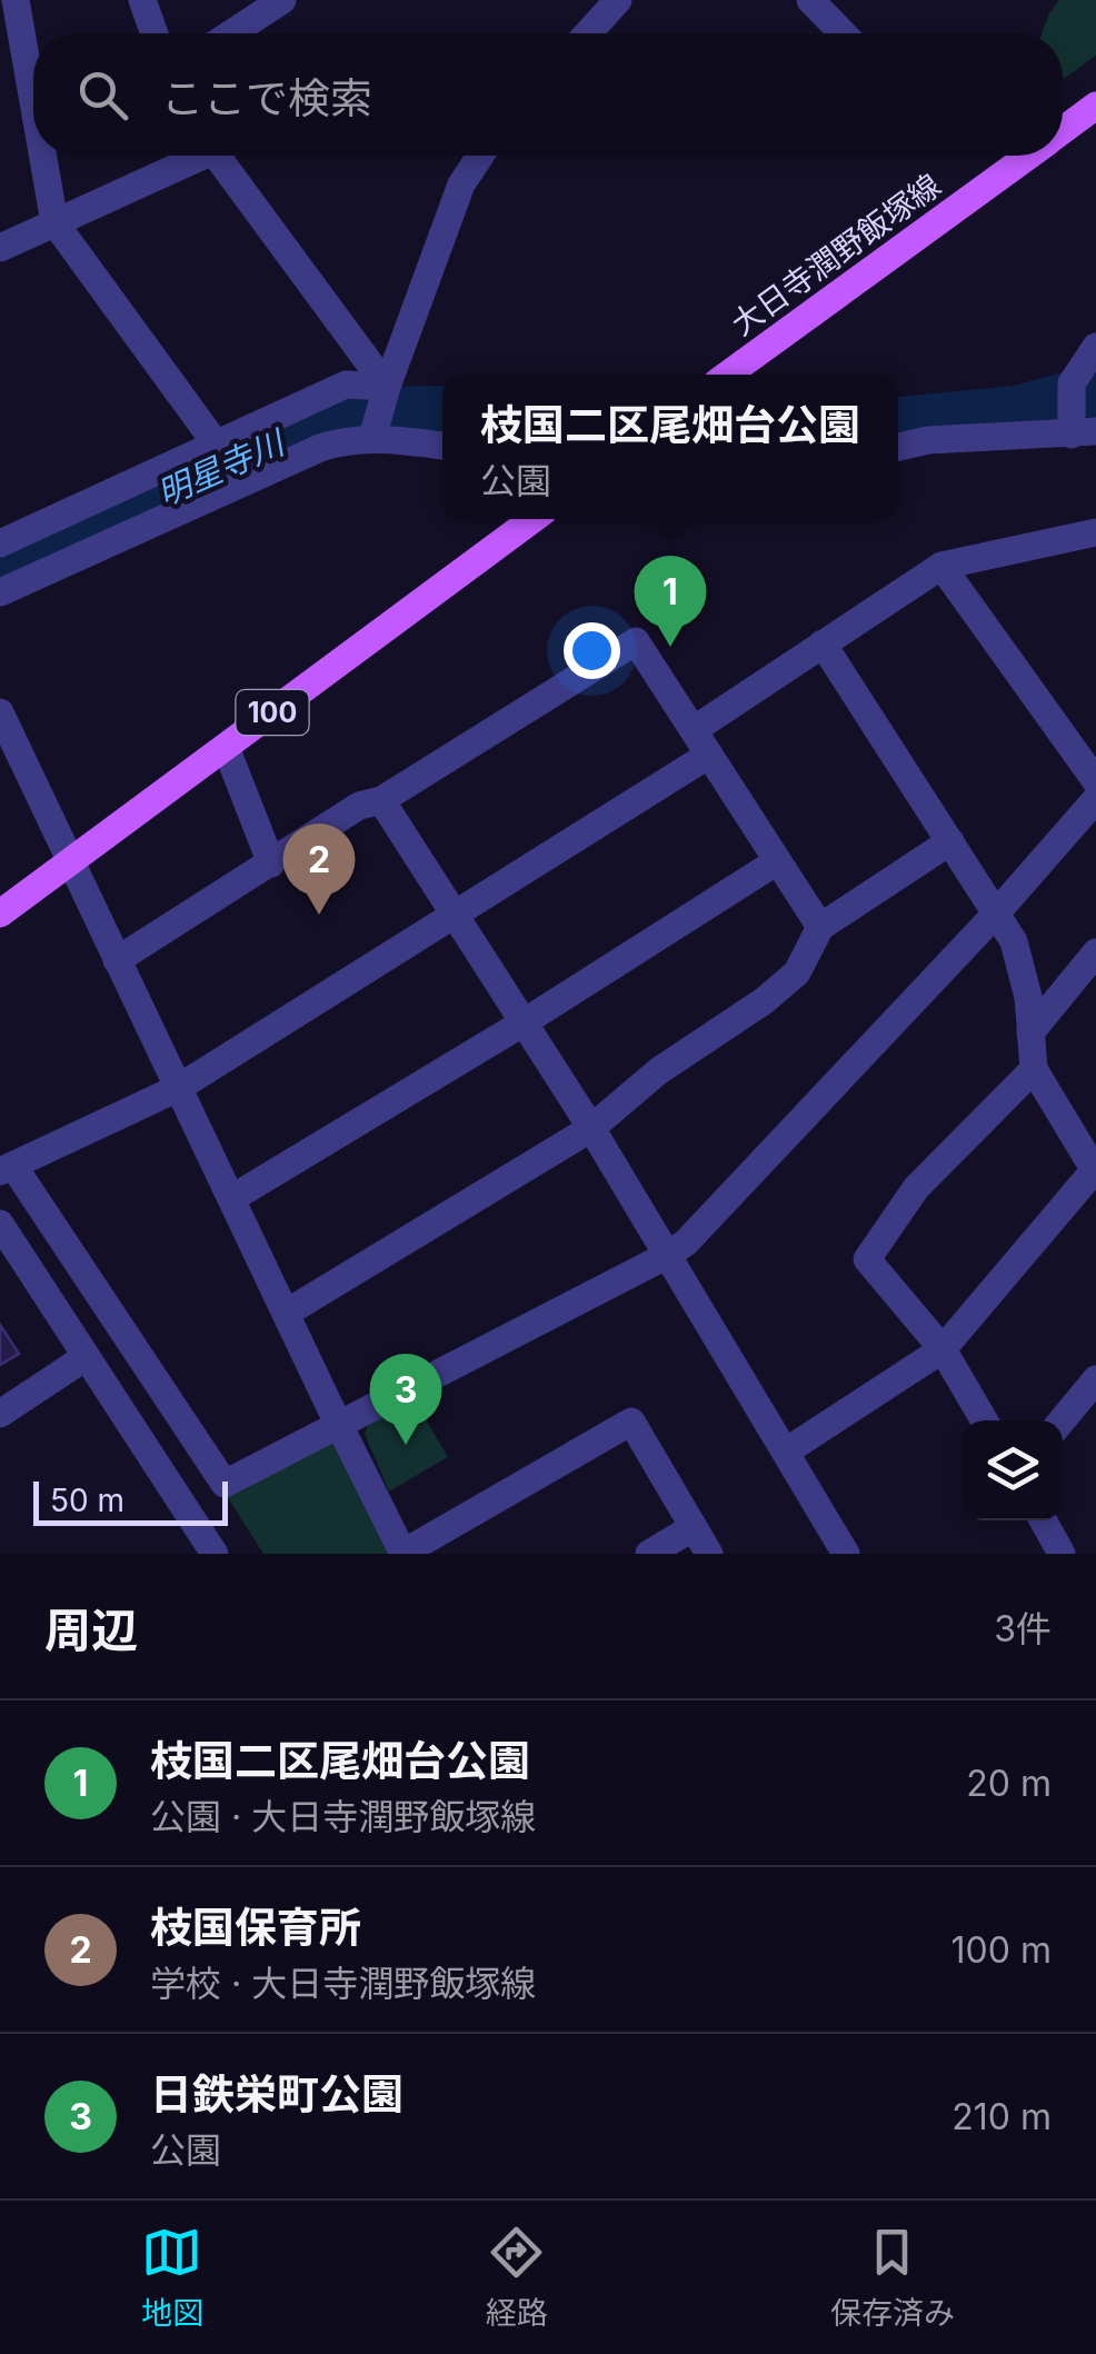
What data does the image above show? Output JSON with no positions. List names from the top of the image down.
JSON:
{
  "streets": {
    "main road": ["大日寺潤野飯塚線", "100"]
  },
  "water": ["明星寺川"],
  "scale_bar": "50 m",
  "page": {
    "search": "ここで検索",
    "popup": ["枝国二区尾畑台公園", "公園"],
    "pins": ["1", "2", "3"],
    "scale": "50 m",
    "heading": ["周辺", "3件"],
    "list": [
      {
        "mark": "1",
        "name": "枝国二区尾畑台公園",
        "note": "公園 · 大日寺潤野飯塚線",
        "value": "20 m"
      },
      {
        "mark": "2",
        "name": "枝国保育所",
        "note": "学校 · 大日寺潤野飯塚線",
        "value": "100 m"
      },
      {
        "mark": "3",
        "name": "日鉄栄町公園",
        "note": "公園",
        "value": "210 m"
      }
    ],
    "nav": ["地図", "経路", "保存済み"]
  }
}
